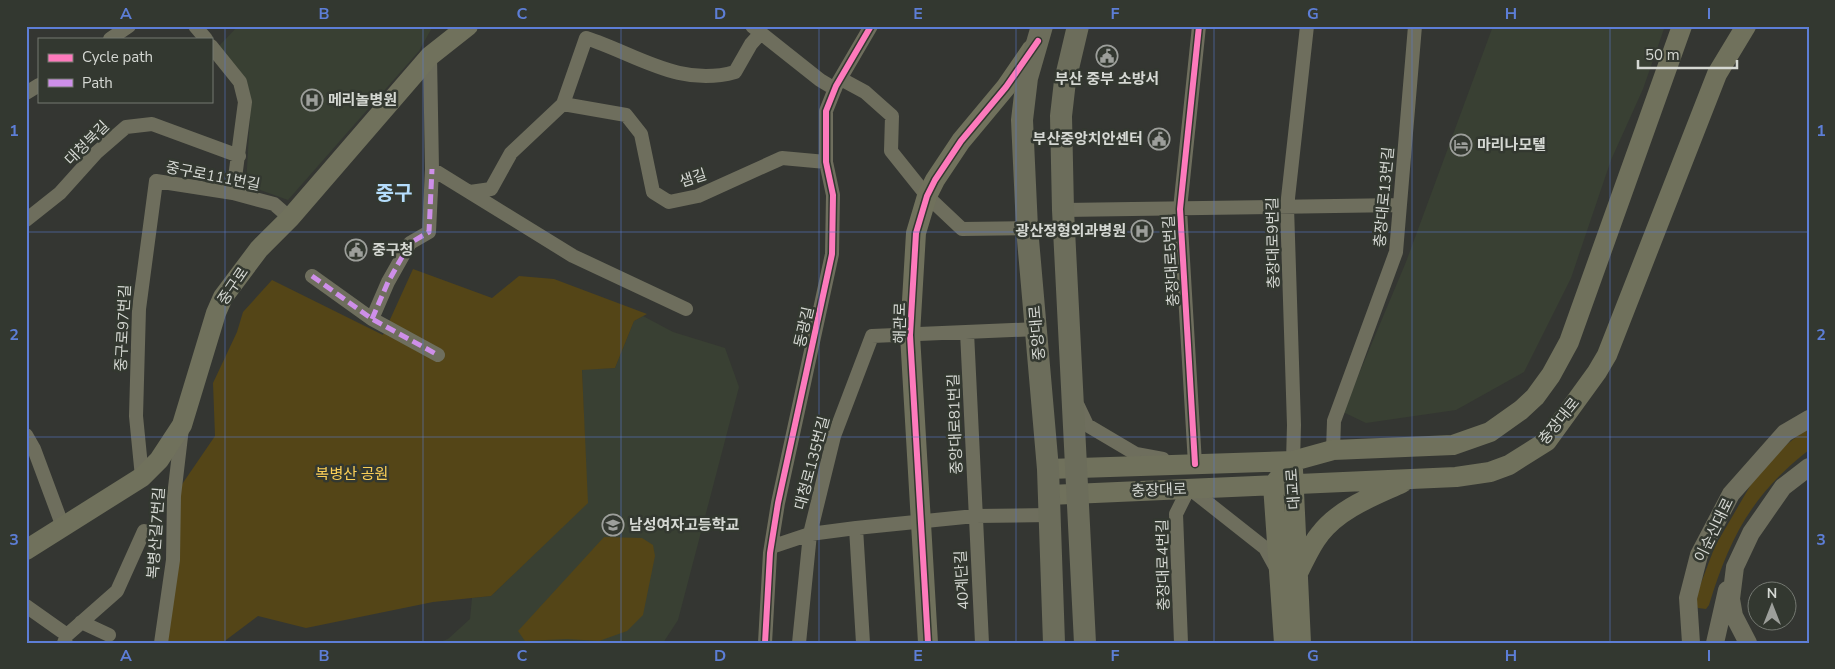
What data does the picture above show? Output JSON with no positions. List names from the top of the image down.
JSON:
{
  "streets": {
    "main road": [
      "중구로",
      "해관로",
      "중앙대로",
      "충장대로",
      "대교로"
    ],
    "street": [
      "대청북길",
      "중구로111번길",
      "샘길",
      "충장대로13번길",
      "충장대로9번길",
      "충장대로5번길",
      "동광길",
      "중구로97번길",
      "중앙대로81번길",
      "대청로135번길",
      "이순신대로",
      "복병산길7번길",
      "충장대로4번길",
      "40계단길"
    ]
  },
  "crossings": [
    ["중구로111번길", "중구로"],
    ["중구로111번길", "중구로97번길"],
    ["샘길", "동광길"],
    ["충장대로13번길", "충장대로"],
    ["충장대로9번길", "충장대로"],
    ["충장대로9번길", "대교로"],
    ["충장대로5번길", "충장대로"],
    ["중구로", "중구로97번길"],
    ["중구로", "복병산길7번길"],
    ["해관로", "중앙대로"],
    ["해관로", "대청로135번길"],
    ["중앙대로", "충장대로"],
    ["충장대로", "대교로"],
    ["충장대로", "충장대로4번길"],
    ["중앙대로81번길", "40계단길"]
  ],
  "districts": ["중구"],
  "parks": ["복병산 공원"],
  "places": {
    "public building": ["부산 중부 소방서", "부산중앙치안센터", "중구청"],
    "hospital": ["메리놀병원", "광산정형외과병원"],
    "hotel": ["마리나모텔"],
    "school or university": ["남성여자고등학교"]
  },
  "legend": ["Cycle path", "Path"],
  "scale_bar": "50 m",
  "north": "top",
  "grid": {
    "columns": [
      "A",
      "B",
      "C",
      "D",
      "E",
      "F",
      "G",
      "H",
      "I"
    ],
    "rows": ["1", "2", "3"]
  }
}
